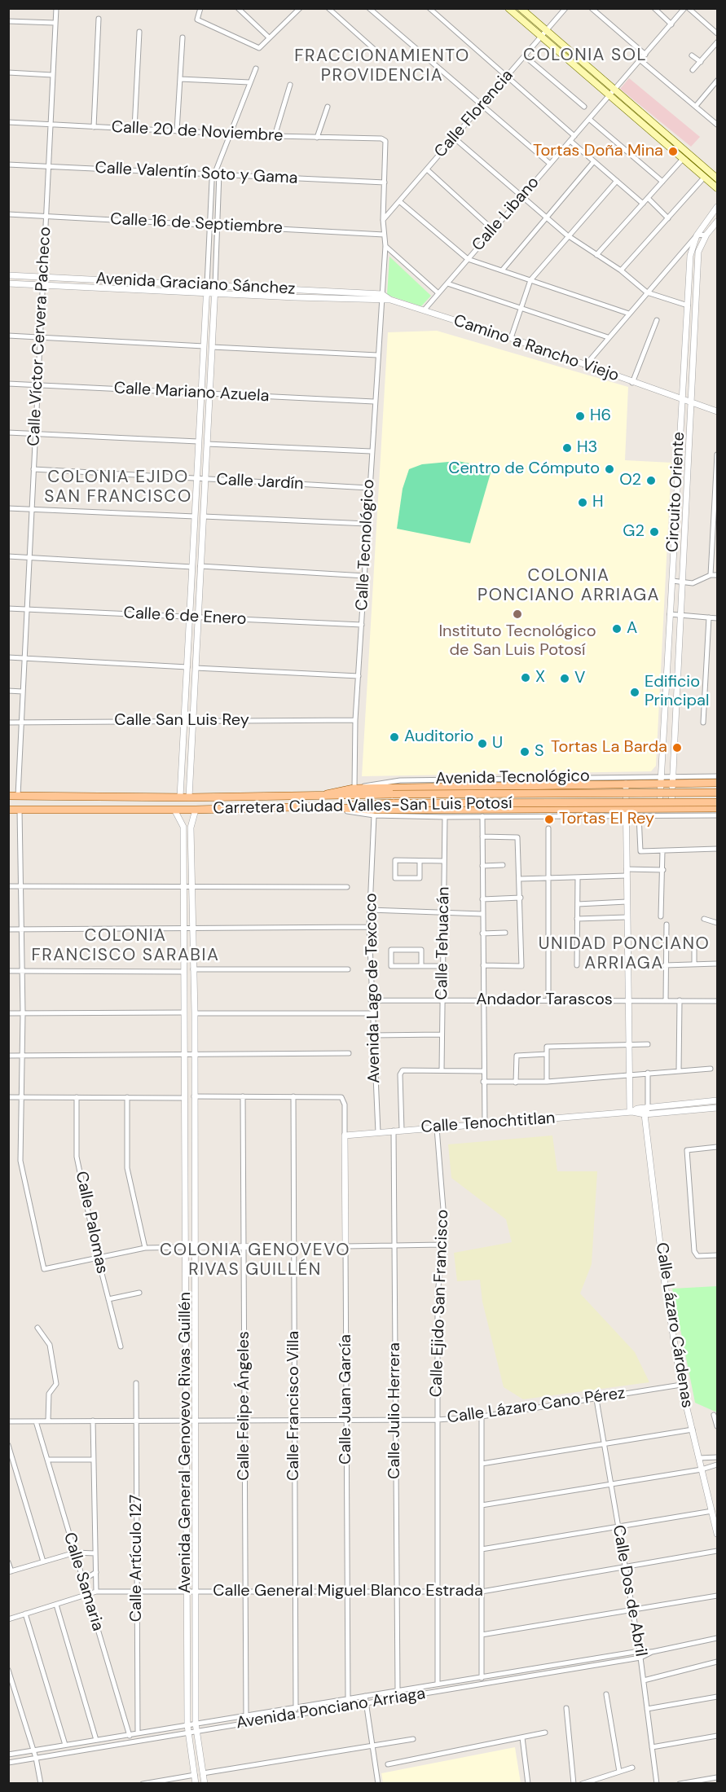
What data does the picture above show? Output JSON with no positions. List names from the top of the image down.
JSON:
{
  "streets": {
    "main road": ["Carretera Ciudad Valles-San Luis Potosí"],
    "street": [
      "Calle Florencia",
      "Calle 20 de Noviembre",
      "Calle Valentín Soto y Gama",
      "Calle Libano",
      "Calle 16 de Septiembre",
      "Avenida Graciano Sánchez",
      "Calle Víctor Cervera Pacheco",
      "Camino a Rancho Viejo",
      "Calle Mariano Azuela",
      "Calle Jardín",
      "Circuito Oriente",
      "Calle Tecnológico",
      "Calle 6 de Enero",
      "Calle San Luis Rey",
      "Avenida Tecnológico",
      "Calle Tehuacán",
      "Avenida Lago de Texcoco",
      "Andador Tarascos",
      "Calle Tenochtitlan",
      "Calle Palomas",
      "Calle Ejido San Francisco",
      "Calle Lázaro Cárdenas",
      "Calle Juan García",
      "Calle Felipe Ángeles",
      "Calle Francisco Villa",
      "Calle Lázaro Cano Pérez",
      "Calle Julio Herrera",
      "Avenida General Genovevo Rivas Guillén",
      "Calle Artículo 127",
      "Calle Samaria",
      "Calle Dos de Abril",
      "Calle General Miguel Blanco Estrada",
      "Avenida Ponciano Arriaga"
    ]
  },
  "crossings": [
    ["Calle 20 de Noviembre", "Calle Valentín Soto y Gama"],
    ["Calle 20 de Noviembre", "Calle Víctor Cervera Pacheco"],
    ["Calle Valentín Soto y Gama", "Calle Víctor Cervera Pacheco"],
    ["Calle Libano", "Camino a Rancho Viejo"],
    ["Calle 16 de Septiembre", "Calle Víctor Cervera Pacheco"],
    ["Avenida Graciano Sánchez", "Calle Víctor Cervera Pacheco"],
    ["Avenida Graciano Sánchez", "Camino a Rancho Viejo"],
    ["Avenida Graciano Sánchez", "Calle Tecnológico"],
    ["Calle Víctor Cervera Pacheco", "Calle Mariano Azuela"],
    ["Calle Víctor Cervera Pacheco", "Calle Jardín"],
    ["Calle Víctor Cervera Pacheco", "Calle 6 de Enero"],
    ["Calle Víctor Cervera Pacheco", "Calle San Luis Rey"],
    ["Camino a Rancho Viejo", "Circuito Oriente"],
    ["Camino a Rancho Viejo", "Calle Tecnológico"],
    ["Calle Mariano Azuela", "Calle Tecnológico"],
    ["Calle Jardín", "Calle Tecnológico"],
    ["Calle Tecnológico", "Calle 6 de Enero"],
    ["Calle Tecnológico", "Calle San Luis Rey"],
    ["Carretera Ciudad Valles-San Luis Potosí", "Avenida General Genovevo Rivas Guillén"],
    ["Calle Tehuacán", "Andador Tarascos"],
    ["Avenida Lago de Texcoco", "Andador Tarascos"],
    ["Avenida Lago de Texcoco", "Calle Tenochtitlan"],
    ["Calle Tenochtitlan", "Calle Ejido San Francisco"],
    ["Calle Tenochtitlan", "Calle Lázaro Cárdenas"],
    ["Calle Tenochtitlan", "Calle Juan García"],
    ["Calle Tenochtitlan", "Calle Julio Herrera"],
    ["Calle Ejido San Francisco", "Calle Lázaro Cano Pérez"],
    ["Calle Ejido San Francisco", "Calle General Miguel Blanco Estrada"],
    ["Calle Ejido San Francisco", "Avenida Ponciano Arriaga"],
    ["Calle Lázaro Cárdenas", "Calle Lázaro Cano Pérez"],
    ["Calle Juan García", "Calle Francisco Villa"],
    ["Calle Juan García", "Calle Lázaro Cano Pérez"],
    ["Calle Juan García", "Calle General Miguel Blanco Estrada"],
    ["Calle Juan García", "Avenida Ponciano Arriaga"],
    ["Calle Felipe Ángeles", "Calle Lázaro Cano Pérez"],
    ["Calle Felipe Ángeles", "Calle General Miguel Blanco Estrada"],
    ["Calle Felipe Ángeles", "Avenida Ponciano Arriaga"],
    ["Calle Francisco Villa", "Calle Lázaro Cano Pérez"],
    ["Calle Francisco Villa", "Calle General Miguel Blanco Estrada"],
    ["Calle Francisco Villa", "Avenida Ponciano Arriaga"],
    ["Calle Lázaro Cano Pérez", "Calle Julio Herrera"],
    ["Calle Lázaro Cano Pérez", "Avenida General Genovevo Rivas Guillén"],
    ["Calle Lázaro Cano Pérez", "Calle Artículo 127"],
    ["Calle Lázaro Cano Pérez", "Calle Samaria"],
    ["Calle Lázaro Cano Pérez", "Calle Dos de Abril"],
    ["Calle Julio Herrera", "Calle General Miguel Blanco Estrada"],
    ["Calle Julio Herrera", "Avenida Ponciano Arriaga"],
    ["Avenida General Genovevo Rivas Guillén", "Calle General Miguel Blanco Estrada"],
    ["Avenida General Genovevo Rivas Guillén", "Avenida Ponciano Arriaga"],
    ["Calle Artículo 127", "Calle General Miguel Blanco Estrada"],
    ["Calle Artículo 127", "Avenida Ponciano Arriaga"],
    ["Calle Samaria", "Calle General Miguel Blanco Estrada"],
    ["Calle Samaria", "Avenida Ponciano Arriaga"],
    ["Calle Dos de Abril", "Calle General Miguel Blanco Estrada"],
    ["Calle Dos de Abril", "Avenida Ponciano Arriaga"]
  ],
  "districts": [
    "COLONIA SOL",
    "FRACCIONAMIENTO PROVIDENCIA",
    "COLONIA EJIDO SAN FRANCISCO",
    "COLONIA PONCIANO ARRIAGA",
    "COLONIA FRANCISCO SARABIA",
    "UNIDAD PONCIANO ARRIAGA",
    "COLONIA GENOVEVO RIVAS GUILLÉN"
  ],
  "places": [
    "Tortas Doña Mina",
    "H6",
    "H3",
    "Centro de Cómputo",
    "O2",
    "H",
    "G2",
    "Instituto Tecnológico de San Luis Potosí",
    "A",
    "X",
    "V",
    "Edificio Principal",
    "Auditorio",
    "U",
    "Tortas La Barda",
    "S",
    "Tortas El Rey"
  ]
}
